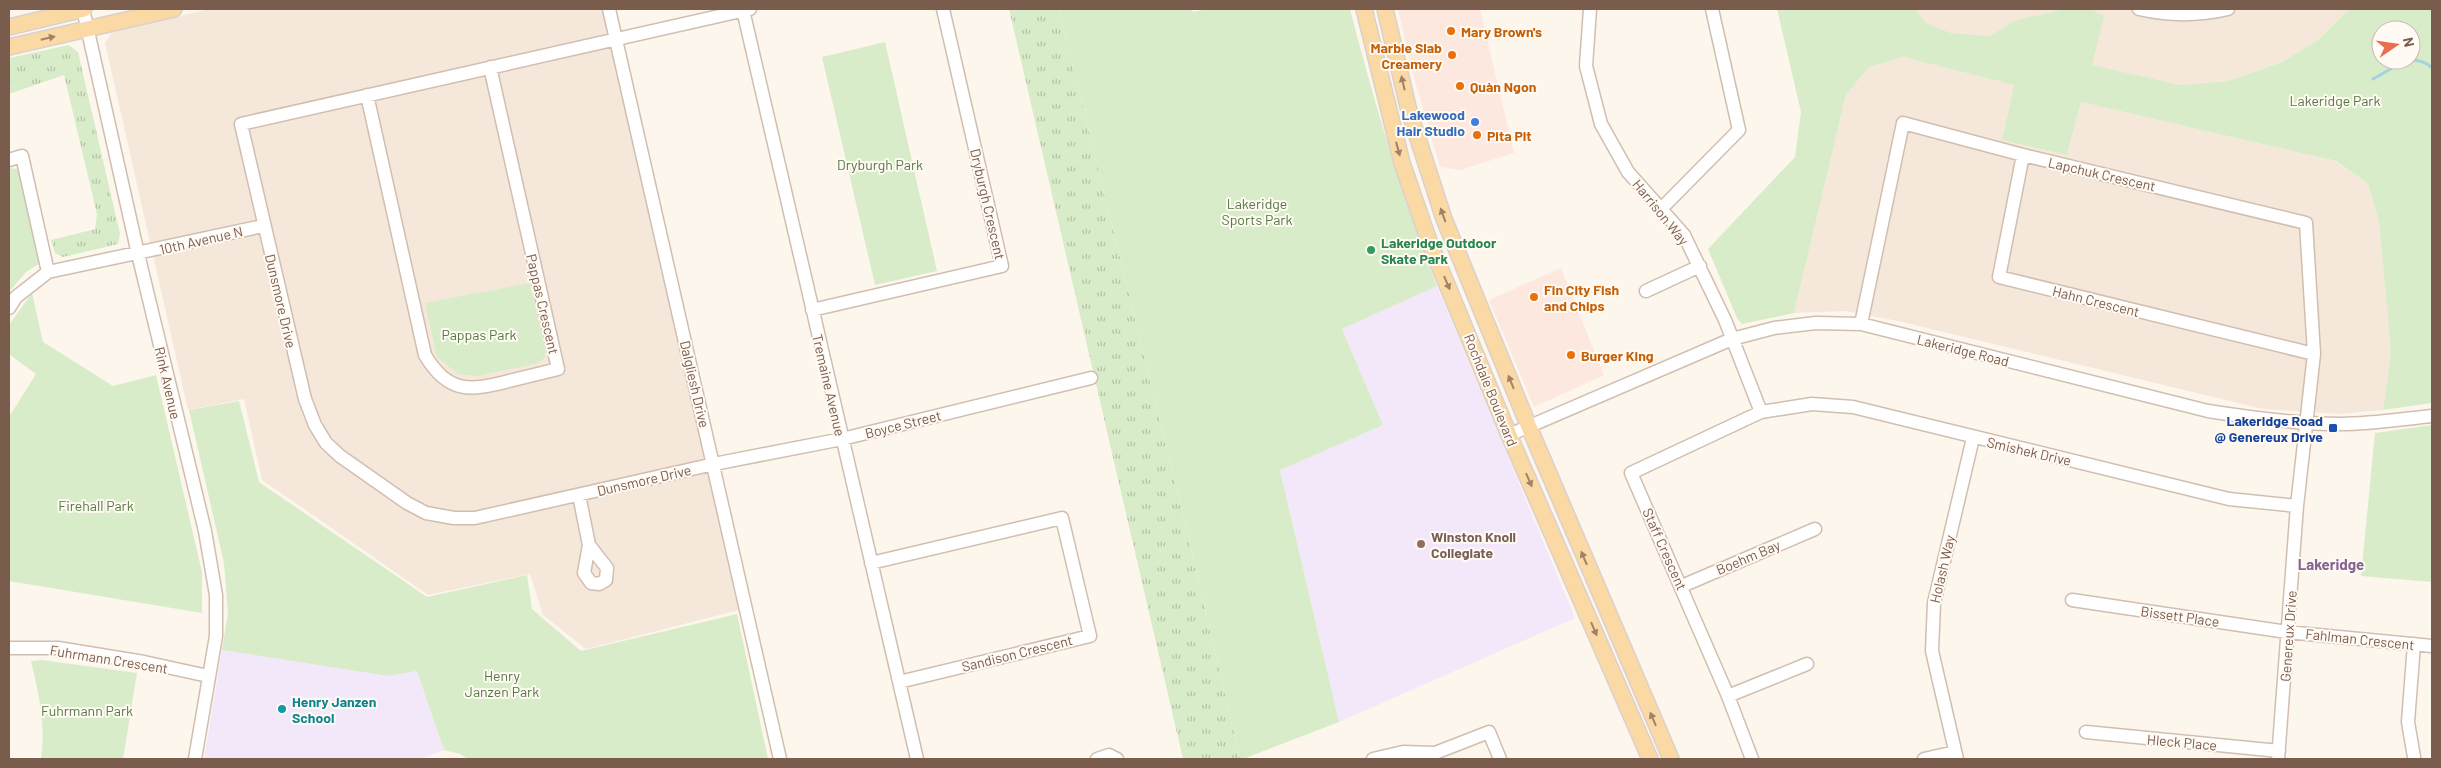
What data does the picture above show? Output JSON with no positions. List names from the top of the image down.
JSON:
{
  "streets": {
    "main road": ["Rochdale Boulevard"],
    "street": [
      "Lapchuk Crescent",
      "Dryburgh Crescent",
      "Harrison Way",
      "10th Avenue N",
      "Dunsmore Drive",
      "Hahn Crescent",
      "Pappas Crescent",
      "Lakeridge Road",
      "Rink Avenue",
      "Dalgliesh Drive",
      "Tremaine Avenue",
      "Boyce Street",
      "Smishek Drive",
      "Staff Crescent",
      "Boehm Bay",
      "Holash Way",
      "Bissett Place",
      "Genereux Drive",
      "Fahlman Crescent",
      "Sandison Crescent",
      "Fuhrmann Crescent",
      "Hleck Place"
    ]
  },
  "crossings": [
    ["Lapchuk Crescent", "Hahn Crescent"],
    ["Lapchuk Crescent", "Lakeridge Road"],
    ["Lapchuk Crescent", "Genereux Drive"],
    ["Dryburgh Crescent", "Tremaine Avenue"],
    ["Harrison Way", "Lakeridge Road"],
    ["Harrison Way", "Smishek Drive"],
    ["Harrison Way", "Staff Crescent"],
    ["10th Avenue N", "Dunsmore Drive"],
    ["10th Avenue N", "Rink Avenue"],
    ["Dunsmore Drive", "Pappas Crescent"],
    ["Dunsmore Drive", "Dalgliesh Drive"],
    ["Dunsmore Drive", "Boyce Street"],
    ["Lakeridge Road", "Rochdale Boulevard"],
    ["Lakeridge Road", "Genereux Drive"],
    ["Rink Avenue", "Fuhrmann Crescent"],
    ["Dalgliesh Drive", "Boyce Street"],
    ["Tremaine Avenue", "Boyce Street"],
    ["Tremaine Avenue", "Sandison Crescent"],
    ["Smishek Drive", "Staff Crescent"],
    ["Smishek Drive", "Holash Way"],
    ["Smishek Drive", "Genereux Drive"],
    ["Staff Crescent", "Boehm Bay"],
    ["Bissett Place", "Genereux Drive"],
    ["Bissett Place", "Fahlman Crescent"],
    ["Genereux Drive", "Fahlman Crescent"],
    ["Genereux Drive", "Hleck Place"]
  ],
  "districts": ["Lakeridge"],
  "parks": [
    "Lakeridge Park",
    "Dryburgh Park",
    "Lakeridge Sports Park",
    "Pappas Park",
    "Firehall Park",
    "Henry Janzen Park",
    "Fuhrmann Park"
  ],
  "places": {
    "other": [
      "Mary Brown's",
      "Marble Slab Creamery",
      "Quàn Ngon",
      "Lakewood Hair Studio",
      "Pita Pit",
      "Lakeridge Outdoor Skate Park",
      "Fin City Fish and Chips",
      "Burger King",
      "Winston Knoll Collegiate",
      "Henry Janzen School"
    ],
    "transit": ["Lakeridge Road @ Genereux Drive"]
  },
  "north": "right"
}
